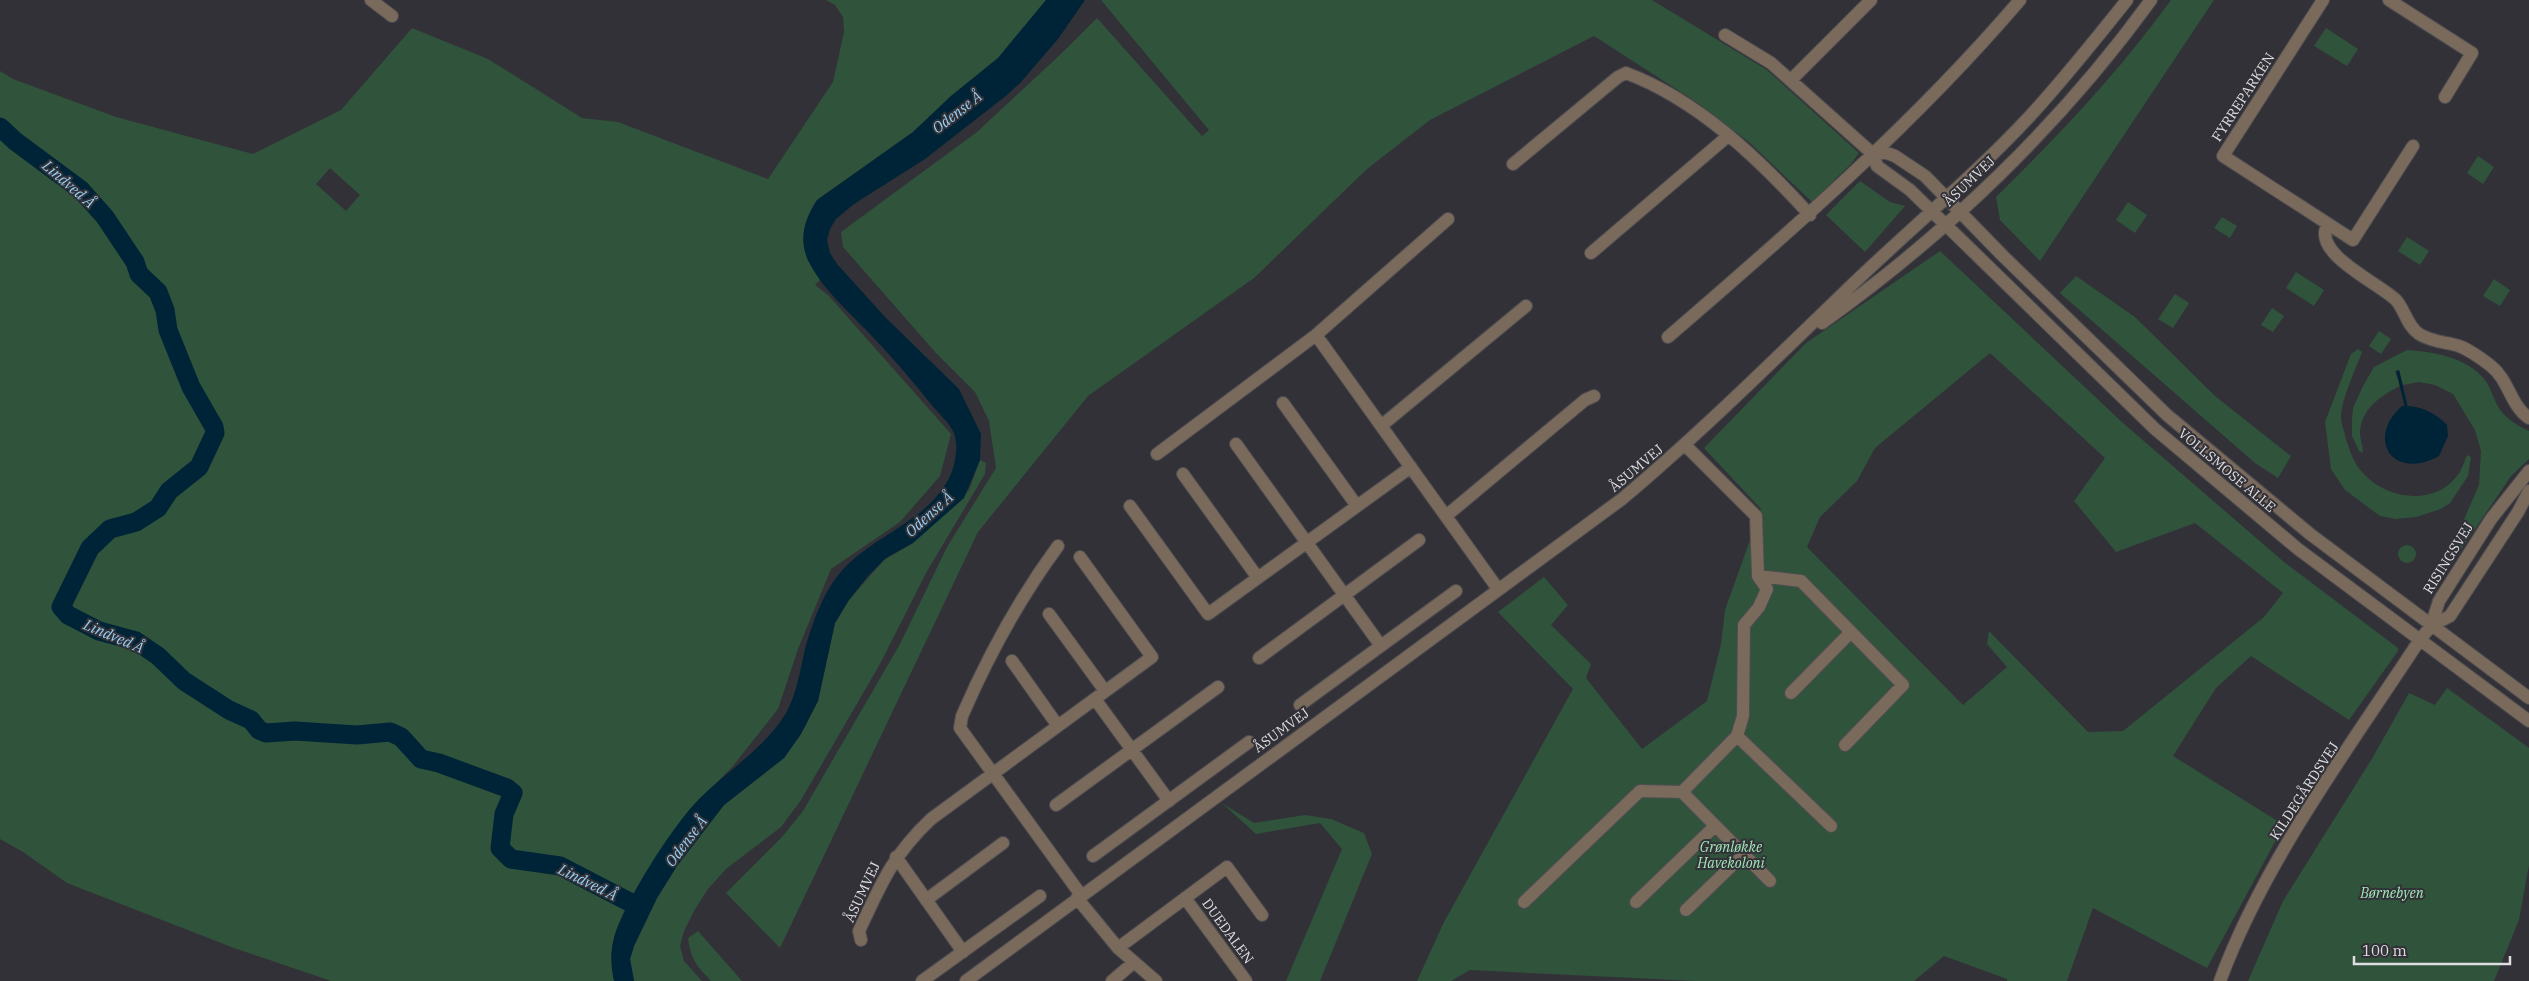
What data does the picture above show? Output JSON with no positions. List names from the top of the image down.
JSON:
{
  "streets": {
    "street": [
      "FYRREPARKEN",
      "ÅSUMVEJ",
      "VOLLSMOSE ALLE",
      "RISINGSVEJ",
      "KILDEGÅRDSVEJ",
      "DUEDALEN"
    ]
  },
  "crossings": [
    ["ÅSUMVEJ", "VOLLSMOSE ALLE"],
    ["VOLLSMOSE ALLE", "RISINGSVEJ"],
    ["VOLLSMOSE ALLE", "KILDEGÅRDSVEJ"],
    ["RISINGSVEJ", "KILDEGÅRDSVEJ"]
  ],
  "water": ["Odense Å", "Lindved Å"],
  "parks": ["Grønløkke Havekoloni", "Børnebyen"],
  "scale_bar": "100 m"
}
